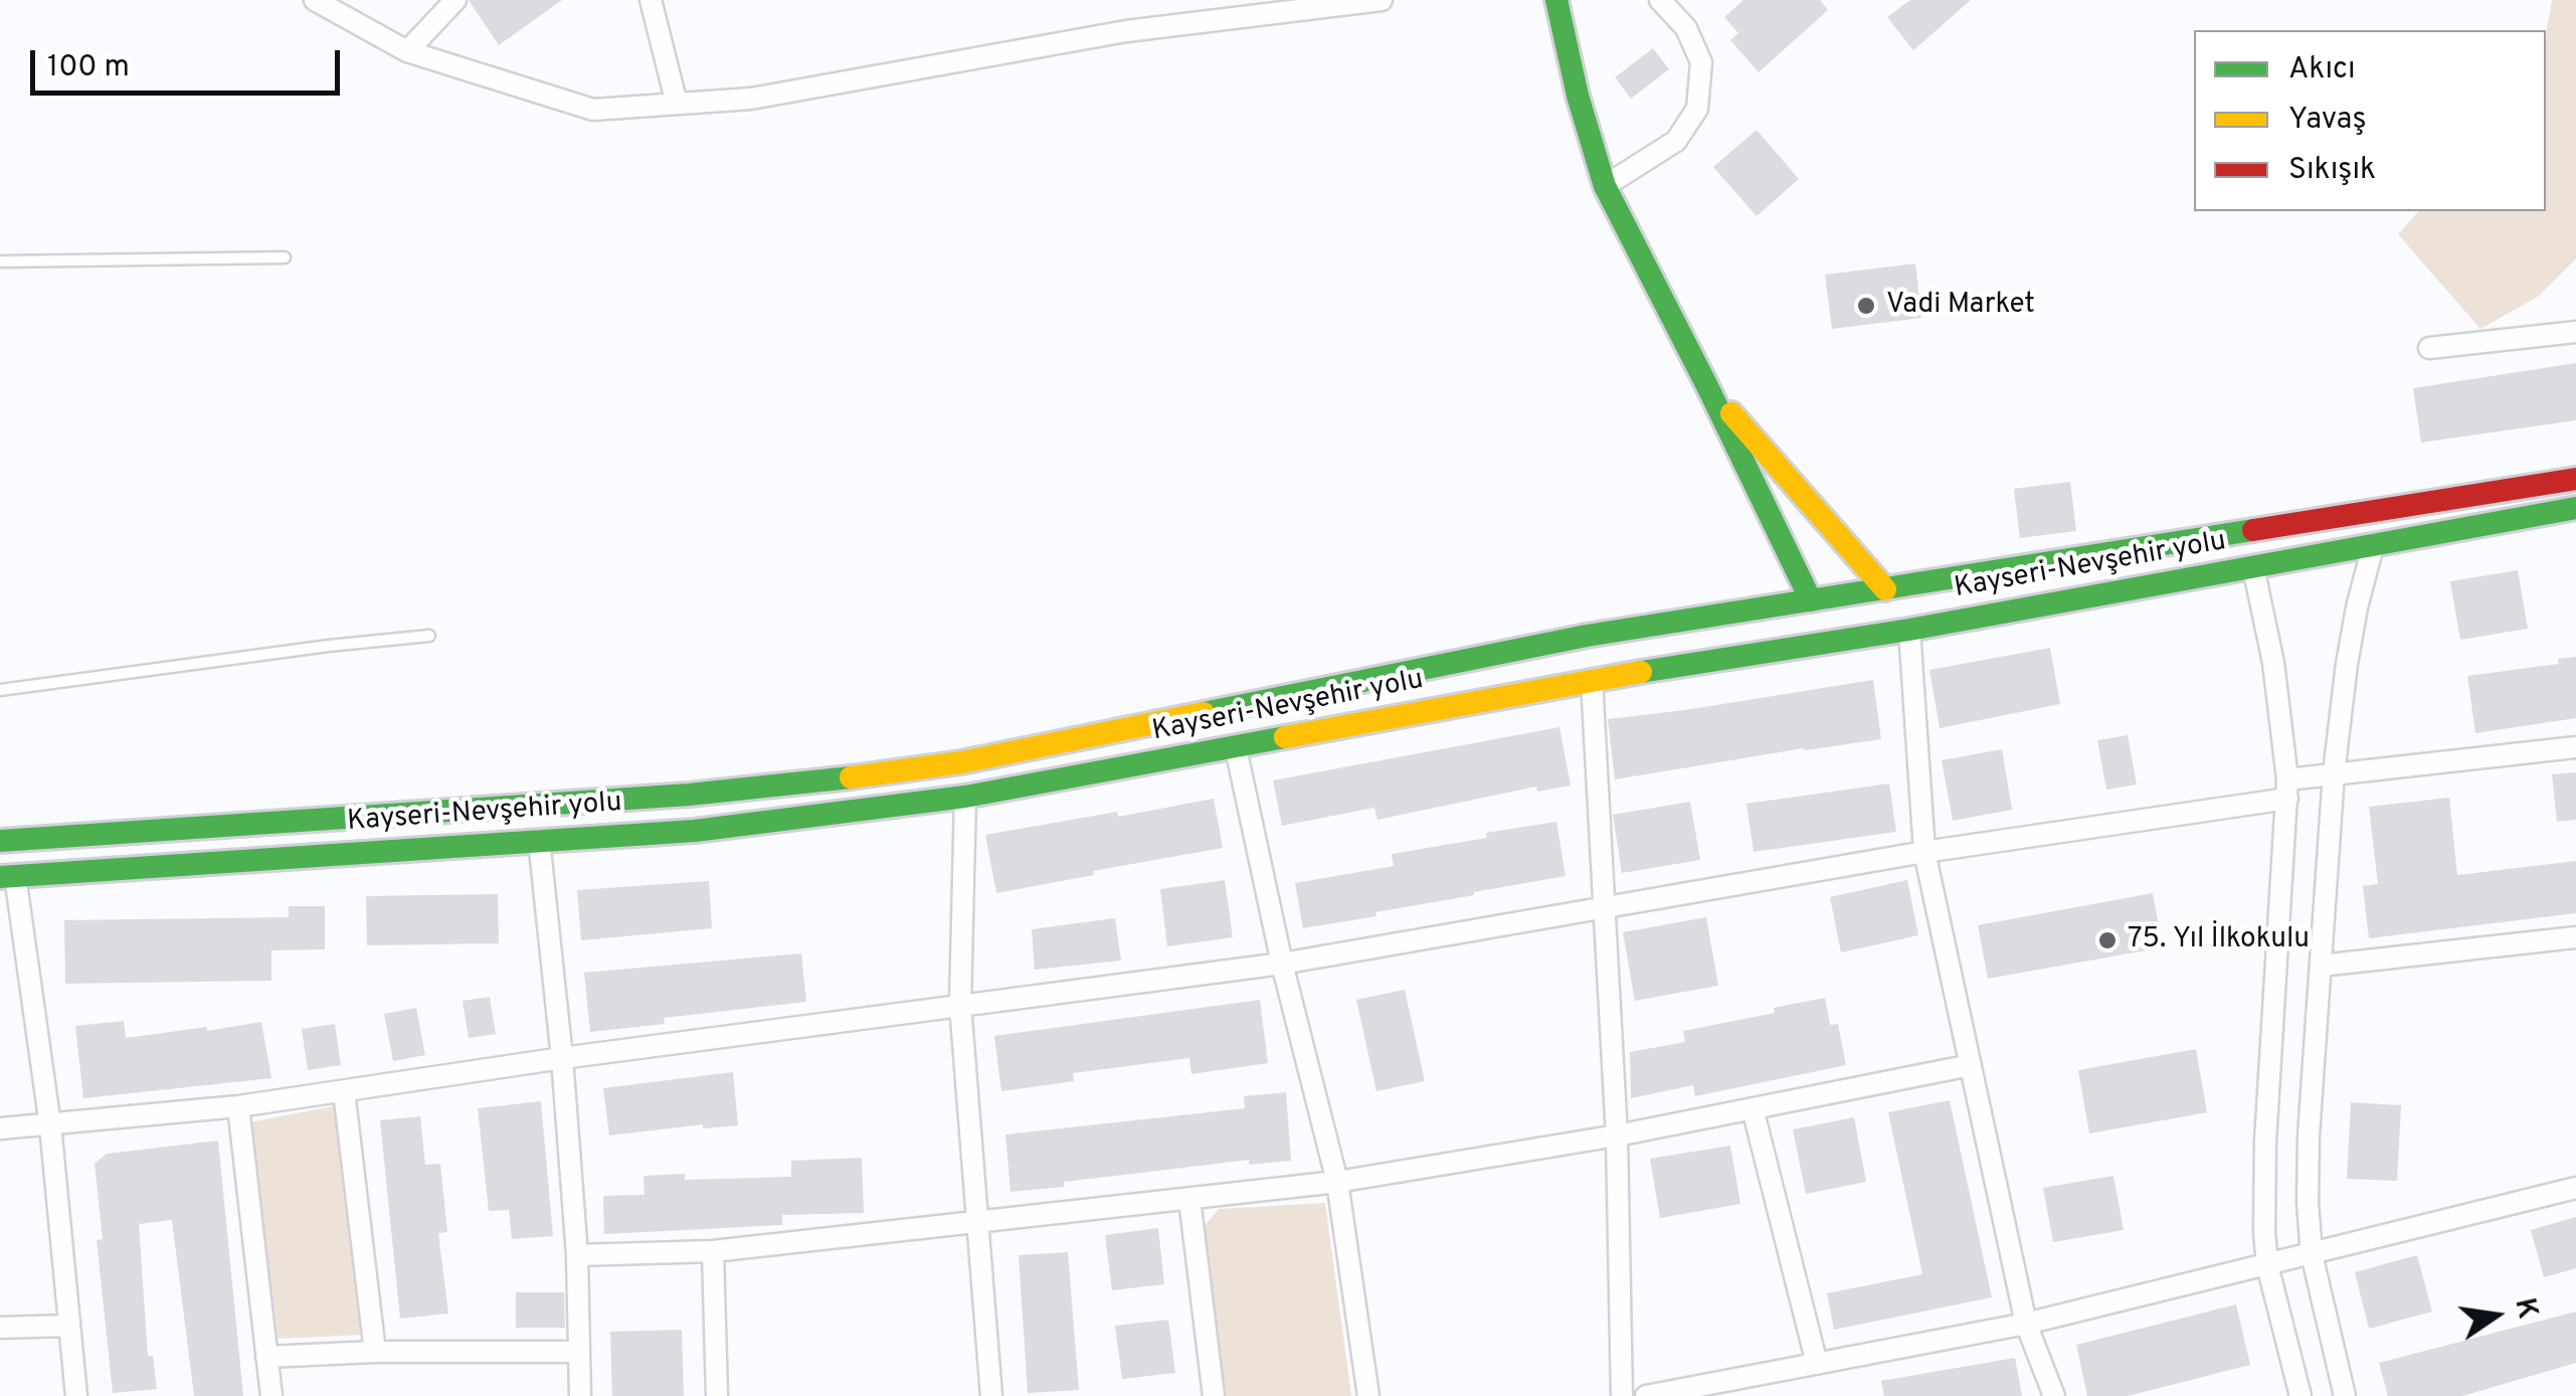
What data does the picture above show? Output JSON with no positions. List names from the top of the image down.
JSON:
{
  "streets": {
    "main road": ["Kayseri-Nevşehir yolu"]
  },
  "places": ["Vadi Market", "75. Yıl İlkokulu"],
  "legend": ["Akıcı", "Yavaş", "Sıkışık"],
  "scale_bar": "100 m",
  "north": "right"
}
